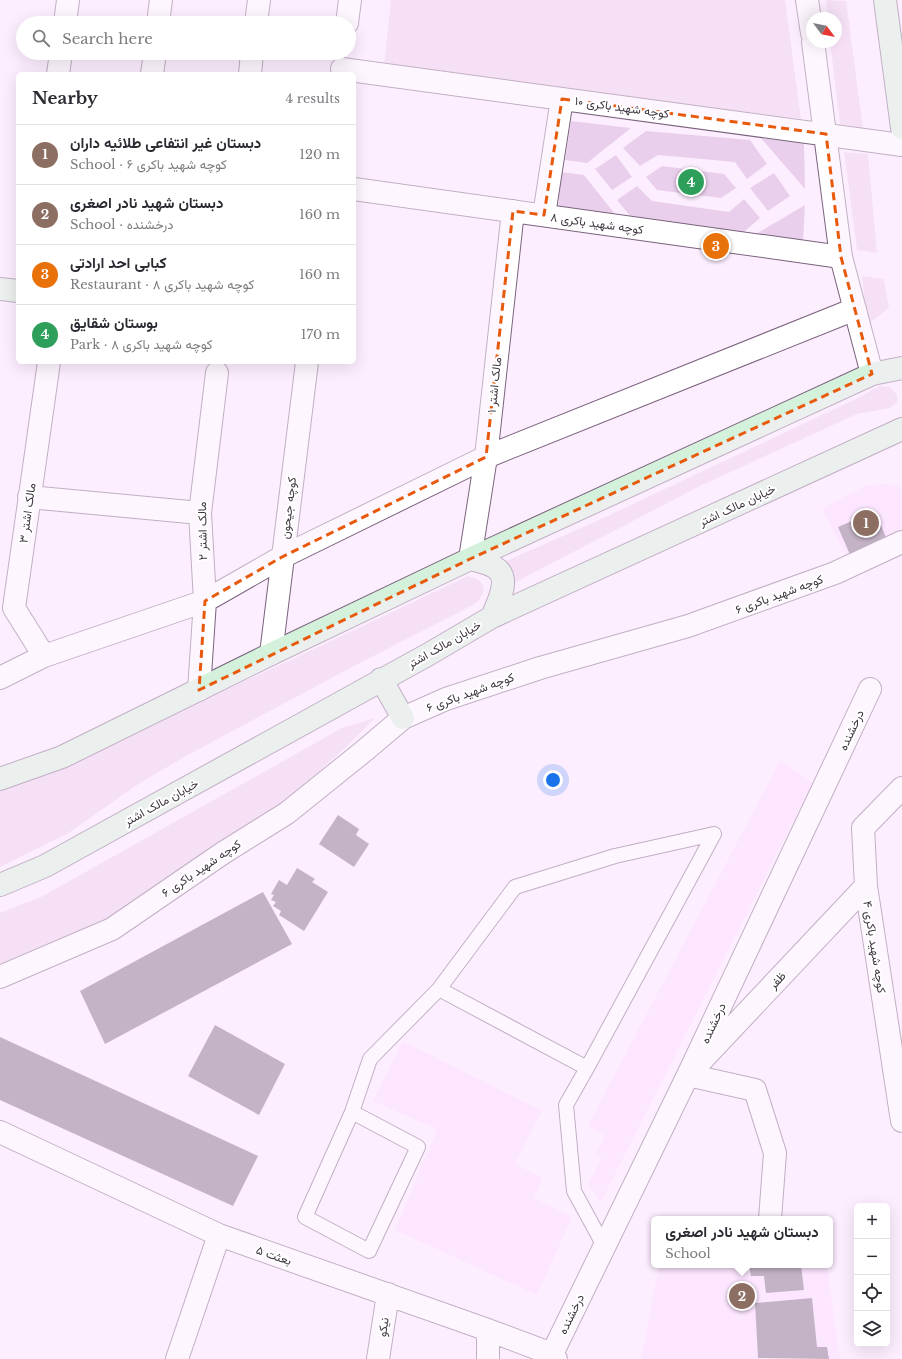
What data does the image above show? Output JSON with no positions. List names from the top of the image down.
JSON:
{
  "streets": {
    "main road": ["خیابان مالک اشتر"],
    "street": [
      "کوچه شهید باکری ۱۰",
      "کوچه شهید باکری ۸",
      "مالک اشتر ۱",
      "کوچه جیحون",
      "مالک اشتر ۳",
      "مالک اشتر ۲",
      "کوچه شهید باکری ۶",
      "درخشنده",
      "کوچه شهید باکری ۴",
      "ظفر",
      "بعثت ۵",
      "نیکو"
    ]
  },
  "crossings": [
    ["کوچه شهید باکری ۸", "مالک اشتر ۱"],
    ["درخشنده", "ظفر"],
    ["درخشنده", "بعثت ۵"],
    ["کوچه شهید باکری ۴", "ظفر"],
    ["بعثت ۵", "نیکو"]
  ],
  "north": "bottom right",
  "page": {
    "search": "Search here",
    "heading": ["Nearby", "4 results"],
    "list": [
      {
        "mark": "1",
        "name": "دبستان غیر انتفاعی طلائیه داران",
        "note": "School · کوچه شهید باکری ۶",
        "value": "120 m"
      },
      {
        "mark": "2",
        "name": "دبستان شهید نادر اصغری",
        "note": "School · درخشنده",
        "value": "160 m"
      },
      {
        "mark": "3",
        "name": "کبابی احد ارادتی",
        "note": "Restaurant · کوچه شهید باکری ۸",
        "value": "160 m"
      },
      {
        "mark": "4",
        "name": "بوستان شقایق",
        "note": "Park · کوچه شهید باکری ۸",
        "value": "170 m"
      }
    ],
    "pins": [
      "4",
      "3",
      "1",
      "2"
    ],
    "map_buttons": ["+", "−"],
    "popup": ["دبستان شهید نادر اصغری", "School"]
  }
}
